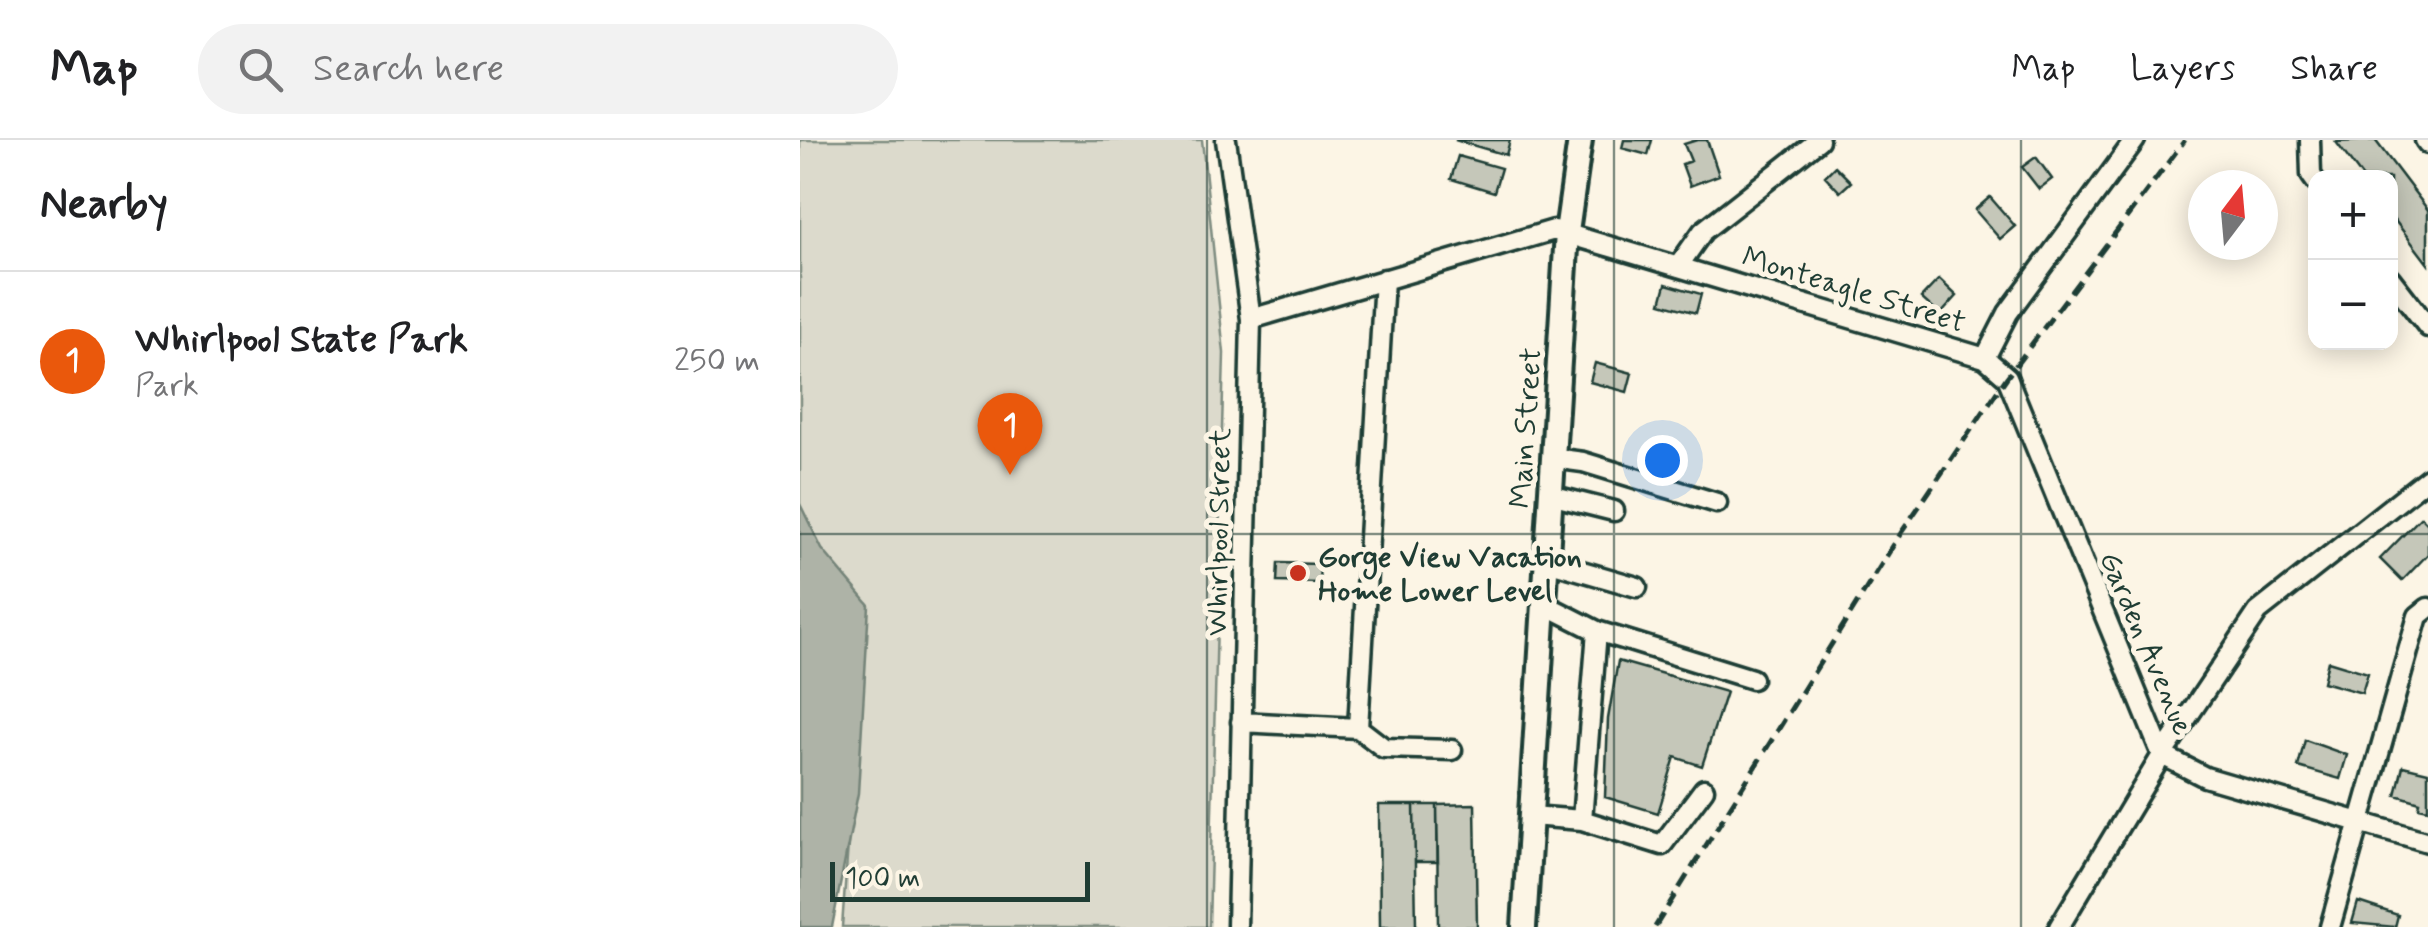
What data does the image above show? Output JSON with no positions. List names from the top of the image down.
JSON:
{
  "streets": {
    "main road": ["Main Street"],
    "street": ["Monteagle Street", "Whirlpool Street", "Garden Avenue"]
  },
  "crossings": [
    ["Monteagle Street", "Main Street"],
    ["Monteagle Street", "Garden Avenue"]
  ],
  "places": ["Gorge View Vacation Home Lower Level"],
  "scale_bar": "100 m",
  "north": "top",
  "page": {
    "header": "Map",
    "search": "Search here",
    "nav": ["Map", "Layers", "Share"],
    "heading": "Nearby",
    "map_buttons": ["+", "−"],
    "list": [
      {
        "mark": "1",
        "name": "Whirlpool State Park",
        "note": "Park",
        "value": "250 m"
      }
    ],
    "pins": "1",
    "scale": "100 m"
  }
}
